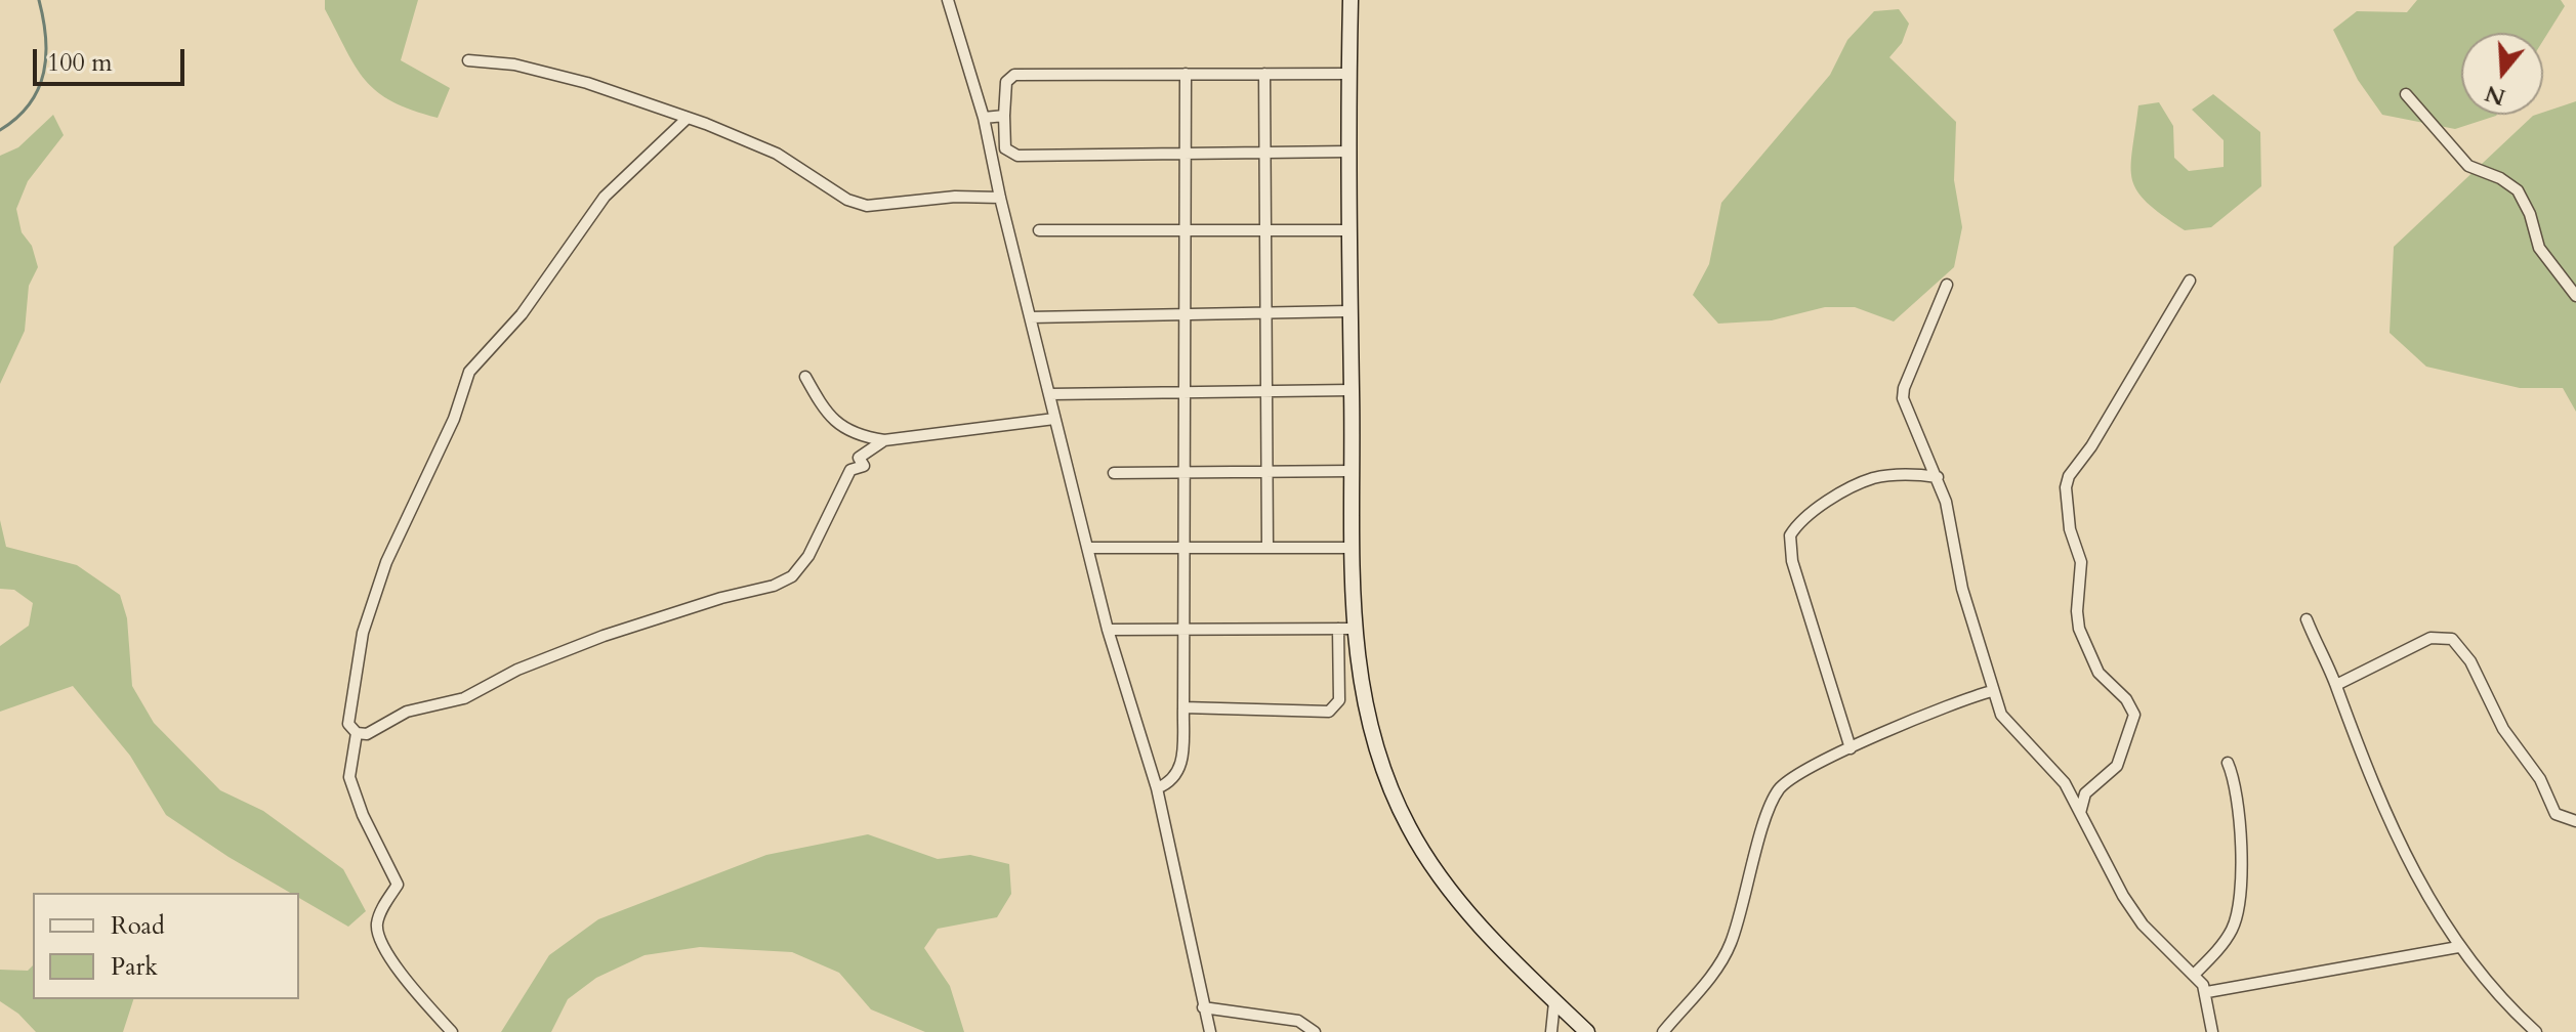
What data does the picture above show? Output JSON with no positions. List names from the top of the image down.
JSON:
{
  "legend": ["Road", "Park"],
  "scale_bar": "100 m",
  "north": "bottom"
}
